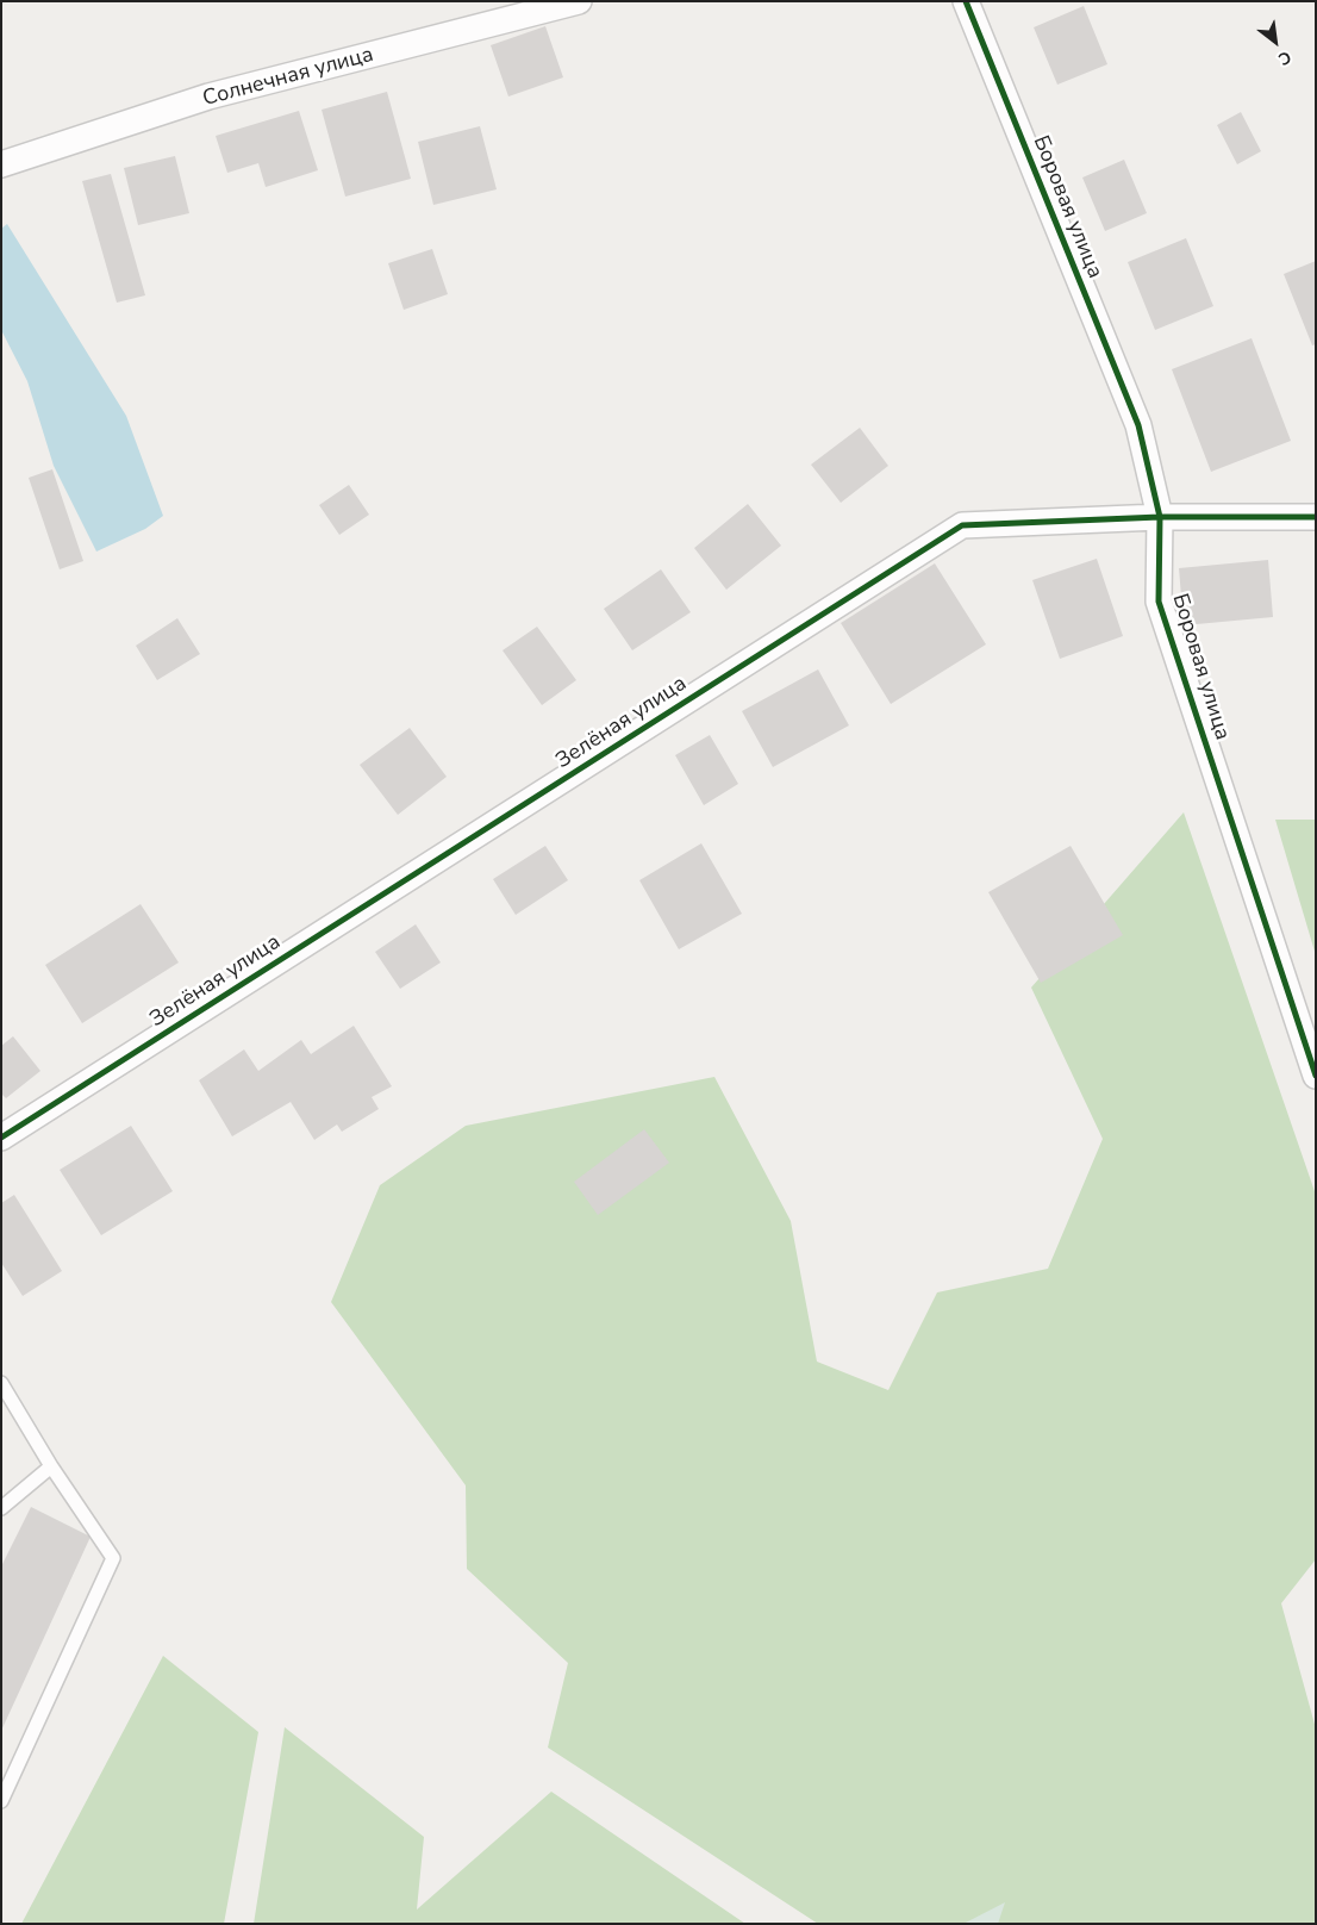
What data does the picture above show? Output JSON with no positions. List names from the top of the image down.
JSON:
{
  "streets": {
    "street": ["Солнечная улица", "Боровая улица", "Зелёная улица"]
  },
  "crossings": [
    ["Боровая улица", "Зелёная улица"]
  ],
  "north": "bottom right"
}
